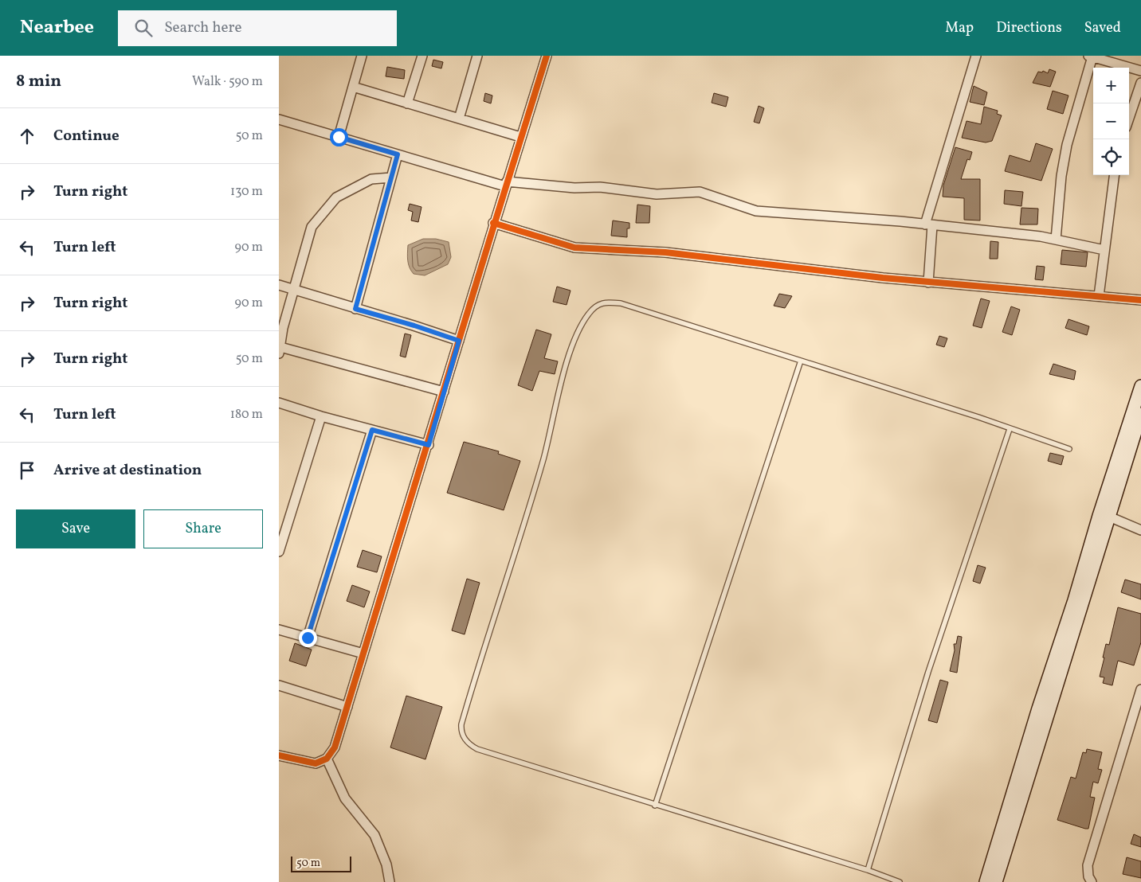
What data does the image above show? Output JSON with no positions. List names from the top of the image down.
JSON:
{
  "scale_bar": "50 m",
  "page": {
    "header": "Nearbee",
    "search": "Search here",
    "nav": ["Map", "Directions", "Saved"],
    "heading": ["8 min", "Walk · 590 m"],
    "map_buttons": ["+", "−"],
    "list": [
      ["Continue", "50 m"],
      ["Turn right", "130 m"],
      ["Turn left", "90 m"],
      ["Turn right", "90 m"],
      ["Turn right", "50 m"],
      ["Turn left", "180 m"],
      "Arrive at destination"
    ],
    "buttons": ["Save", "Share"],
    "scale": "50 m"
  }
}
